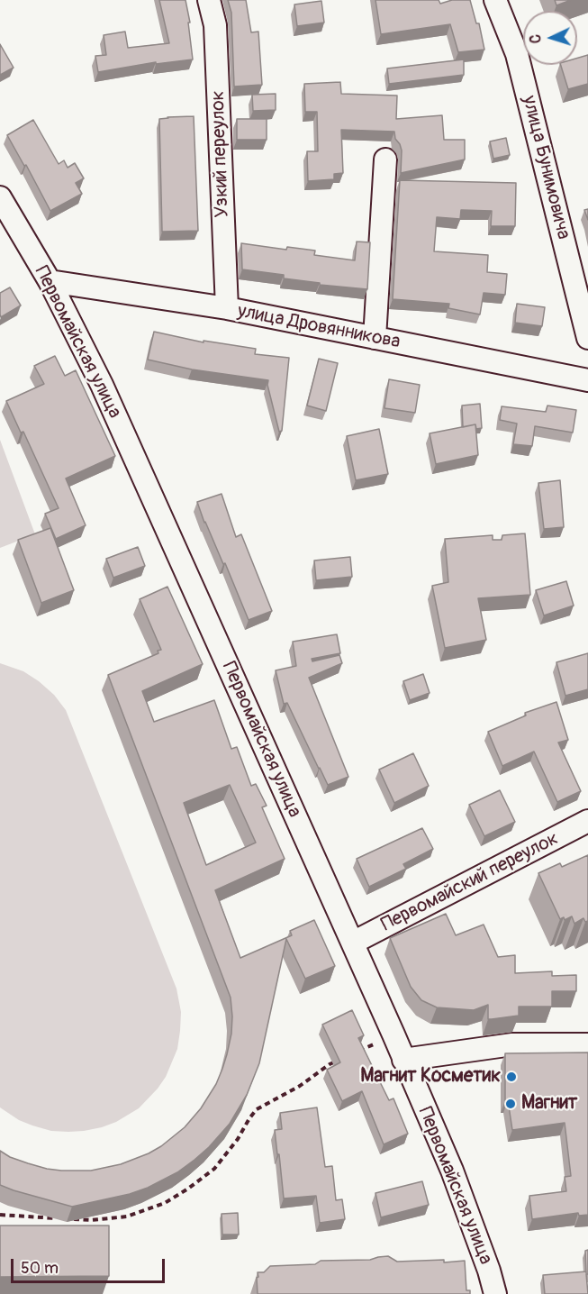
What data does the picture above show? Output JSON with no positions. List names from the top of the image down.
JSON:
{
  "streets": {
    "street": [
      "Узкий переулок",
      "улица Бунимовича",
      "улица Дровянникова",
      "Первомайская улица",
      "Первомайский переулок"
    ]
  },
  "crossings": [
    ["Узкий переулок", "улица Дровянникова"],
    ["улица Дровянникова", "Первомайская улица"],
    ["Первомайская улица", "Первомайский переулок"]
  ],
  "places": ["Магнит Косметик", "Магнит"],
  "scale_bar": "50 m",
  "north": "left"
}
